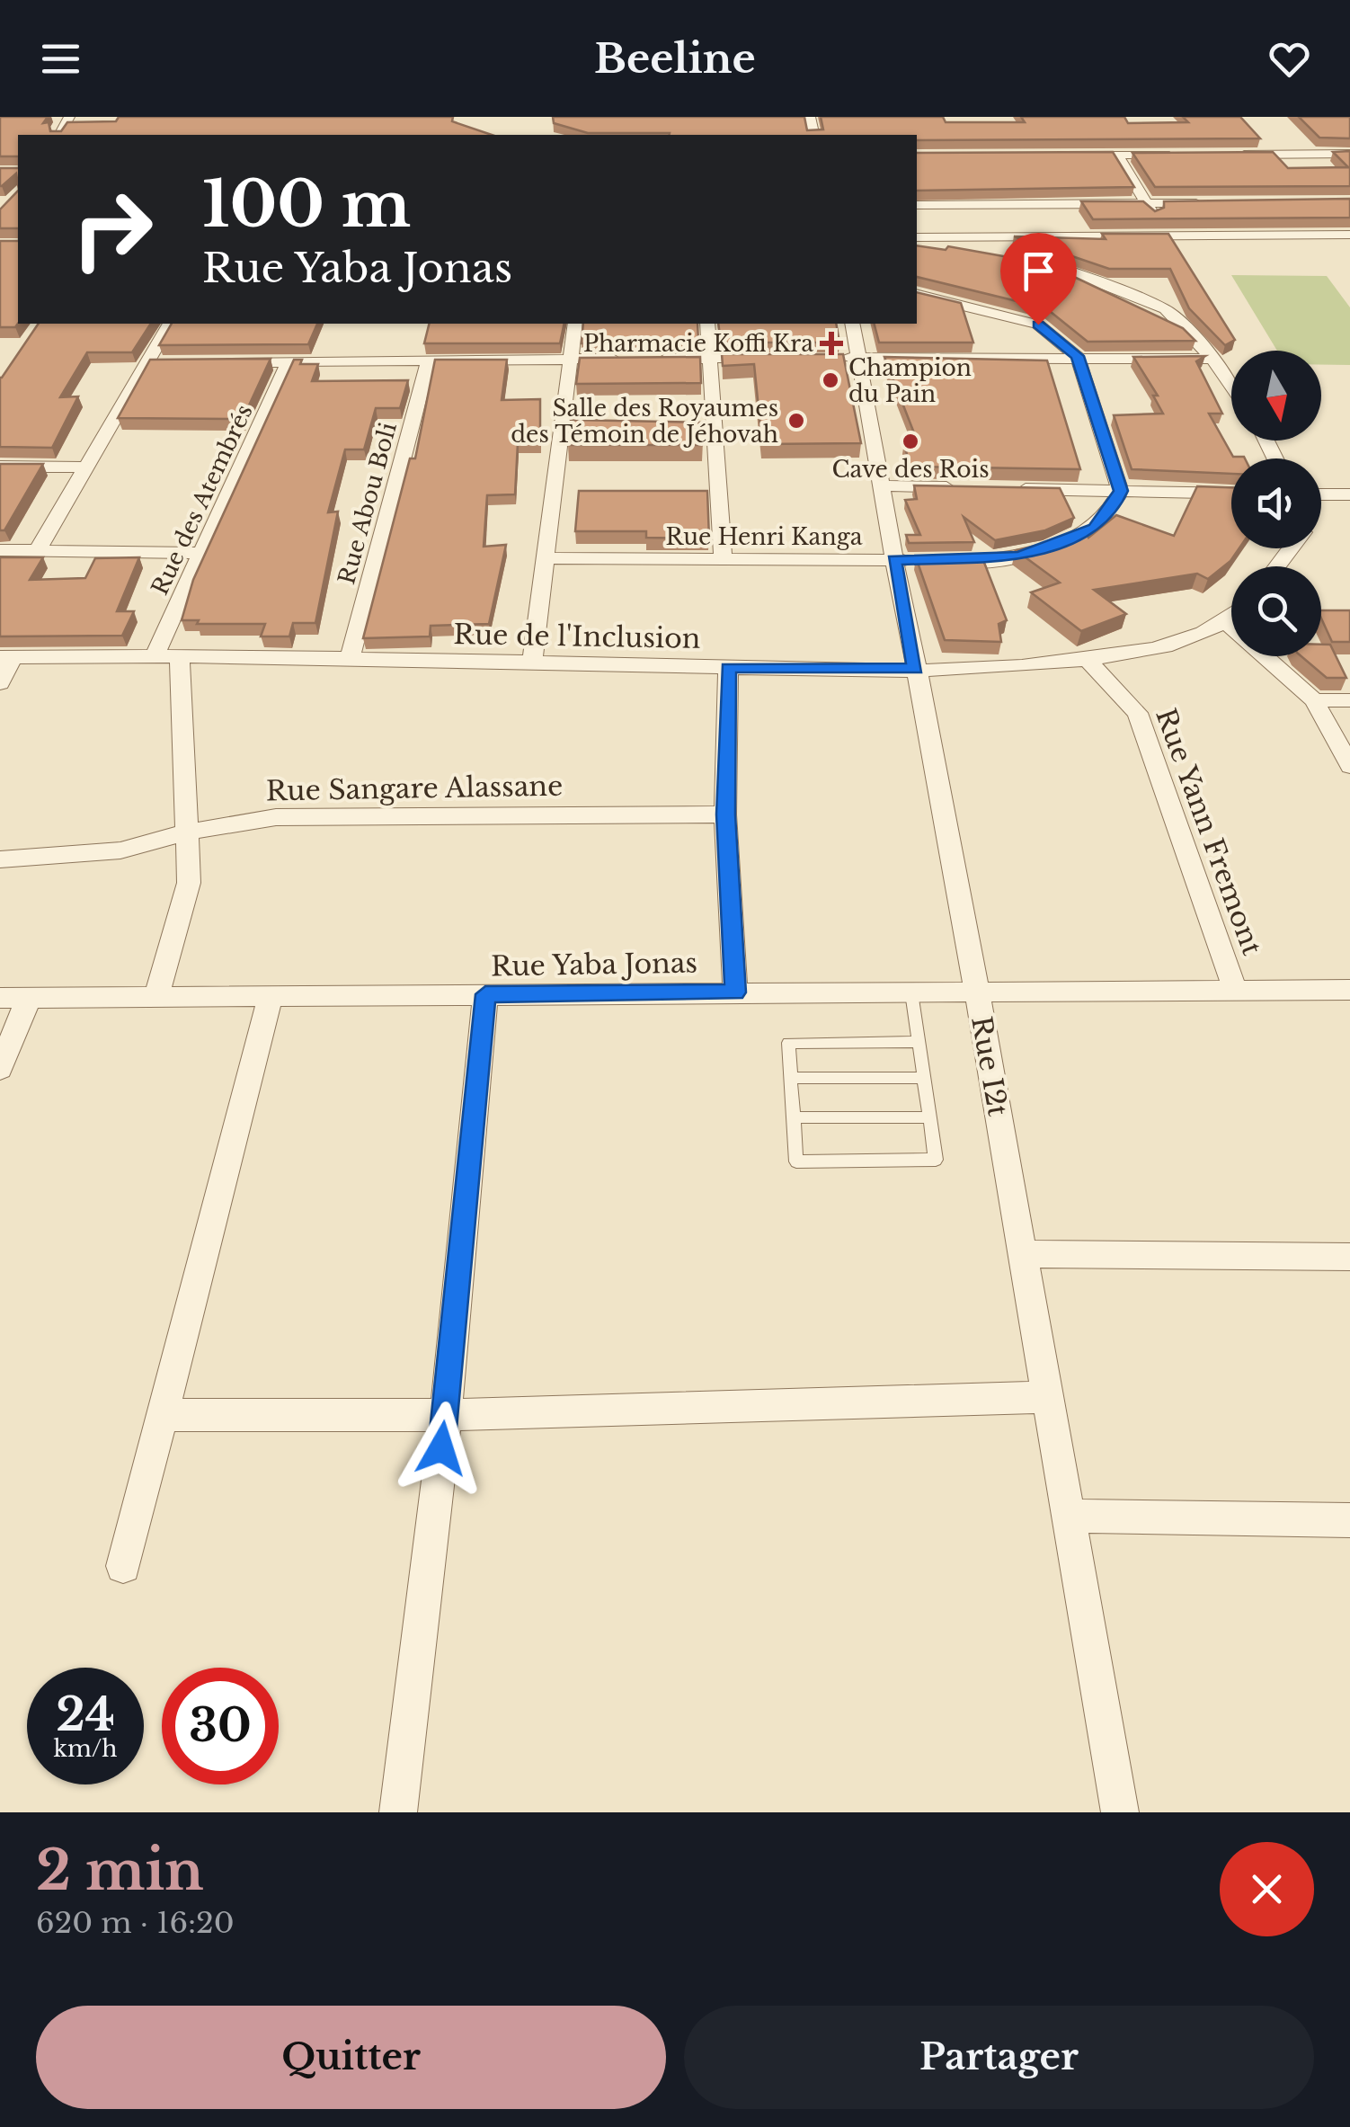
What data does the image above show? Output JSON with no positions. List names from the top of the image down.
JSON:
{
  "streets": {
    "street": [
      "Rue des Atembrés",
      "Rue Abou Boli",
      "Rue Henri Kanga",
      "Rue de l'Inclusion",
      "Rue Sangare Alassane",
      "Rue Yann Fremont",
      "Rue Yaba Jonas",
      "Rue I2t"
    ]
  },
  "crossings": [
    ["Rue des Atembrés", "Rue de l'Inclusion"],
    ["Rue Abou Boli", "Rue de l'Inclusion"],
    ["Rue Henri Kanga", "Rue I2t"],
    ["Rue de l'Inclusion", "Rue Yann Fremont"],
    ["Rue de l'Inclusion", "Rue I2t"],
    ["Rue Yann Fremont", "Rue Yaba Jonas"],
    ["Rue Yaba Jonas", "Rue I2t"]
  ],
  "places": {
    "health": ["Pharmacie Koffi Kra"],
    "other": ["Champion du Pain", "Salle des Royaumes des Témoin de Jéhovah", "Cave des Rois"]
  },
  "north": "bottom",
  "page": {
    "header": "Beeline",
    "turn": ["100 m", "Rue Yaba Jonas"],
    "speed": "24 km/h",
    "limit": "30",
    "heading": ["2 min", "620 m · 16:20"],
    "buttons": ["Quitter", "Partager"]
  }
}
